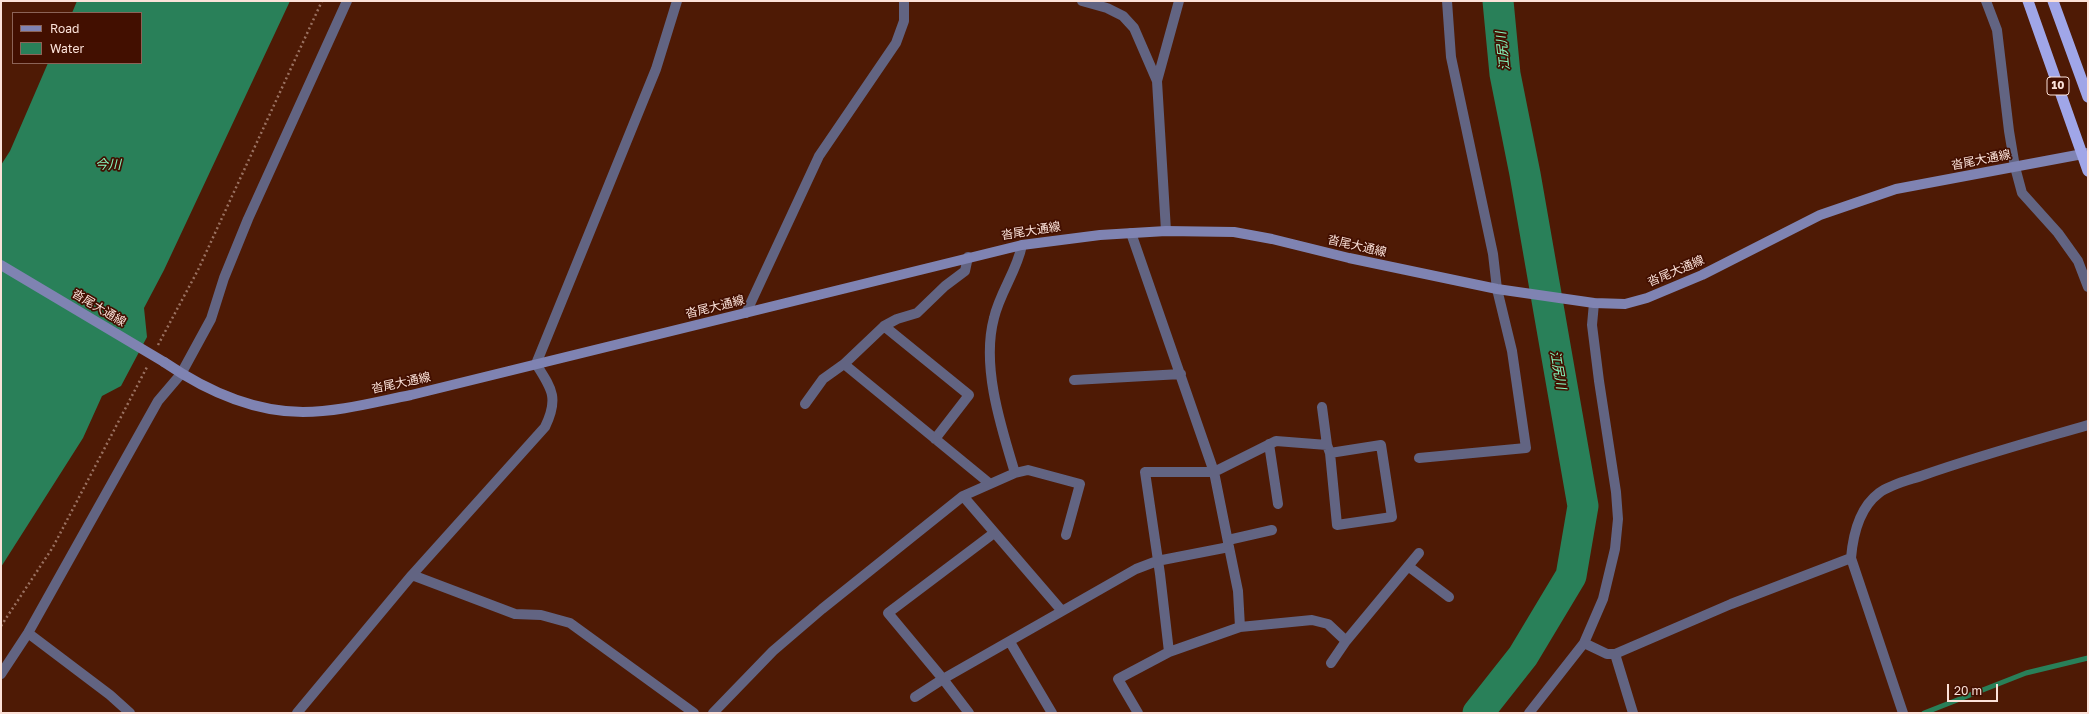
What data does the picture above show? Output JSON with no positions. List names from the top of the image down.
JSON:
{
  "streets": {
    "highway": ["10"],
    "main road": ["沓尾大通線"]
  },
  "crossings": [
    ["10", "沓尾大通線"]
  ],
  "water": ["江尻川", "今川"],
  "legend": ["Road", "Water"],
  "scale_bar": "20 m"
}
